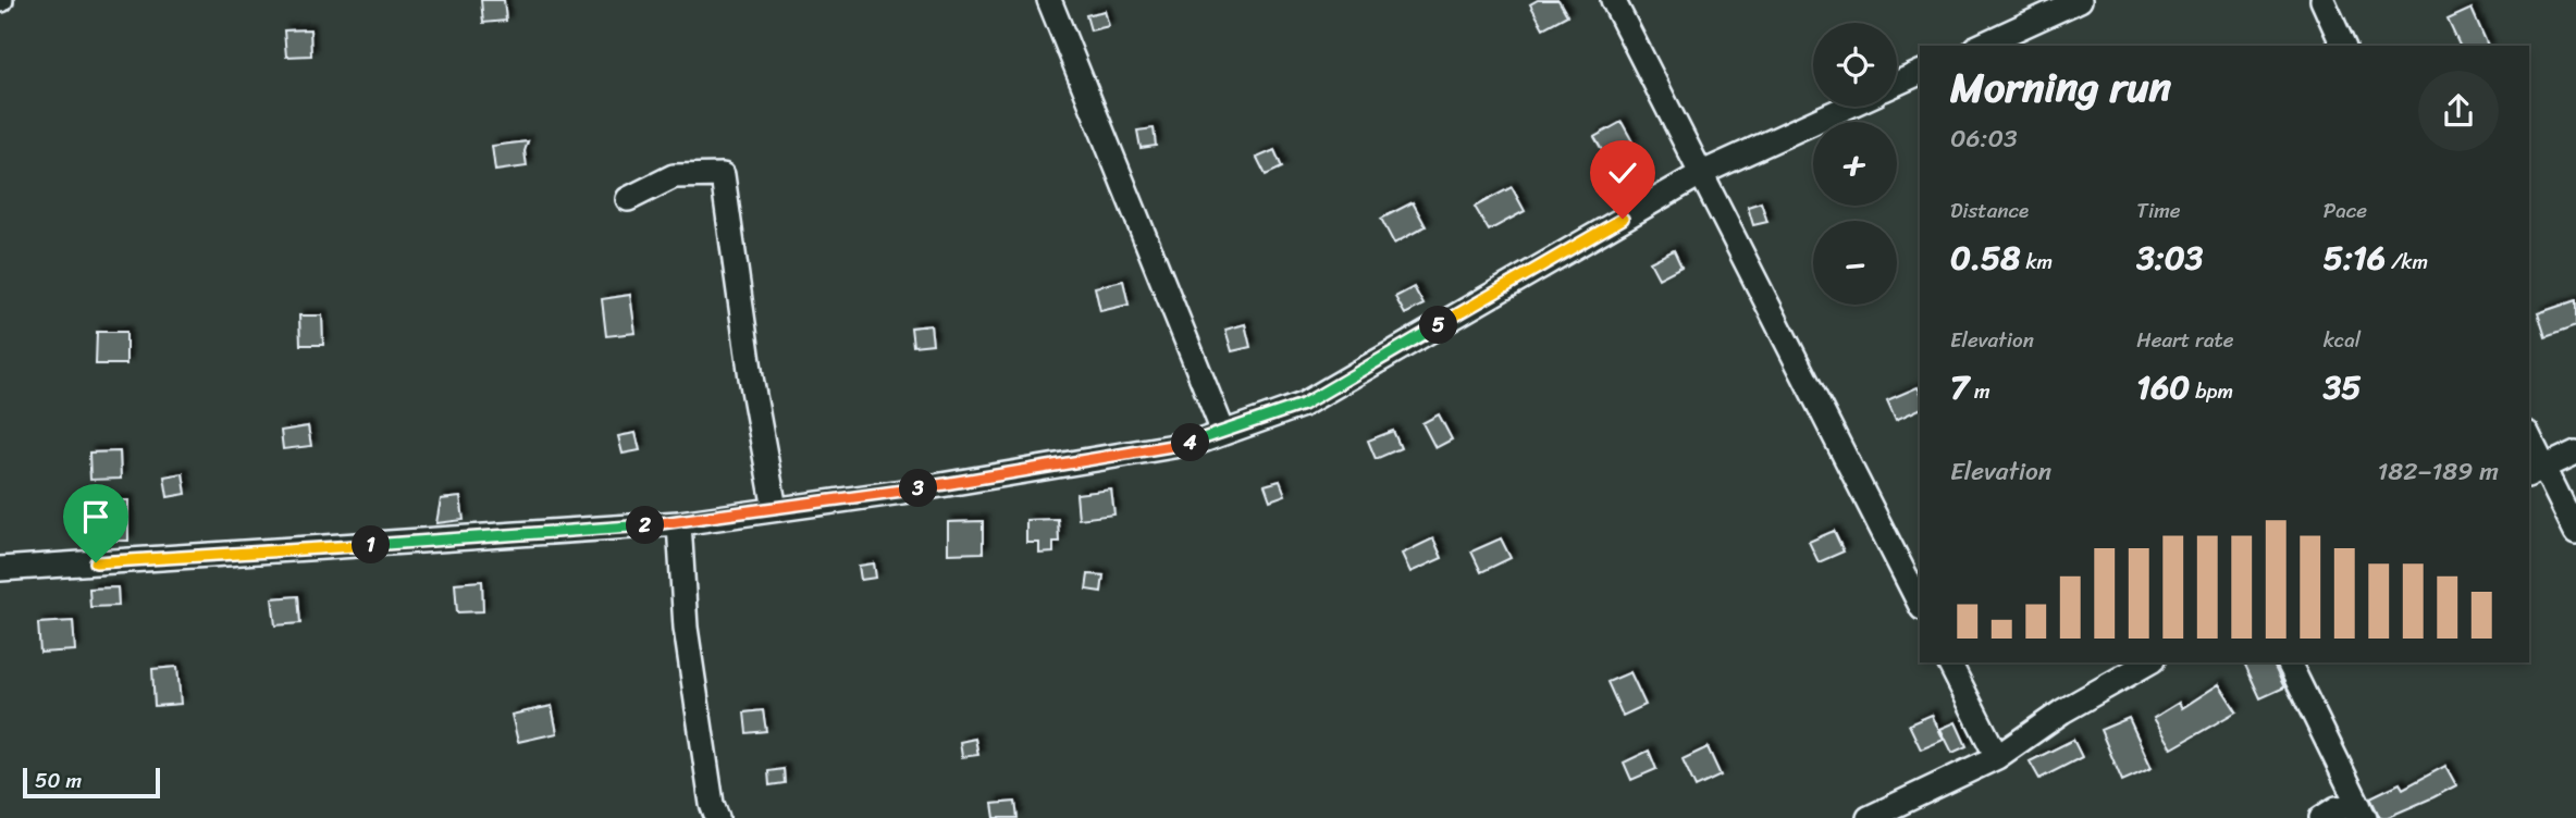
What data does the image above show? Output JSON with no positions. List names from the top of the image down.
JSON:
{
  "scale_bar": "50 m",
  "page": {
    "map_buttons": ["+", "−"],
    "heading": ["Morning run", "06:03"],
    "stats": [
      ["Distance", "0.58 km"],
      ["Time", "3:03"],
      ["Pace", "5:16 /km"],
      ["Elevation", "7 m"],
      ["Heart rate", "160 bpm"],
      ["kcal", "35"]
    ],
    "pins": [
      "5",
      "4",
      "3",
      "2",
      "1"
    ],
    "chart": ["Elevation", "182–189 m"],
    "scale": "50 m"
  }
}
